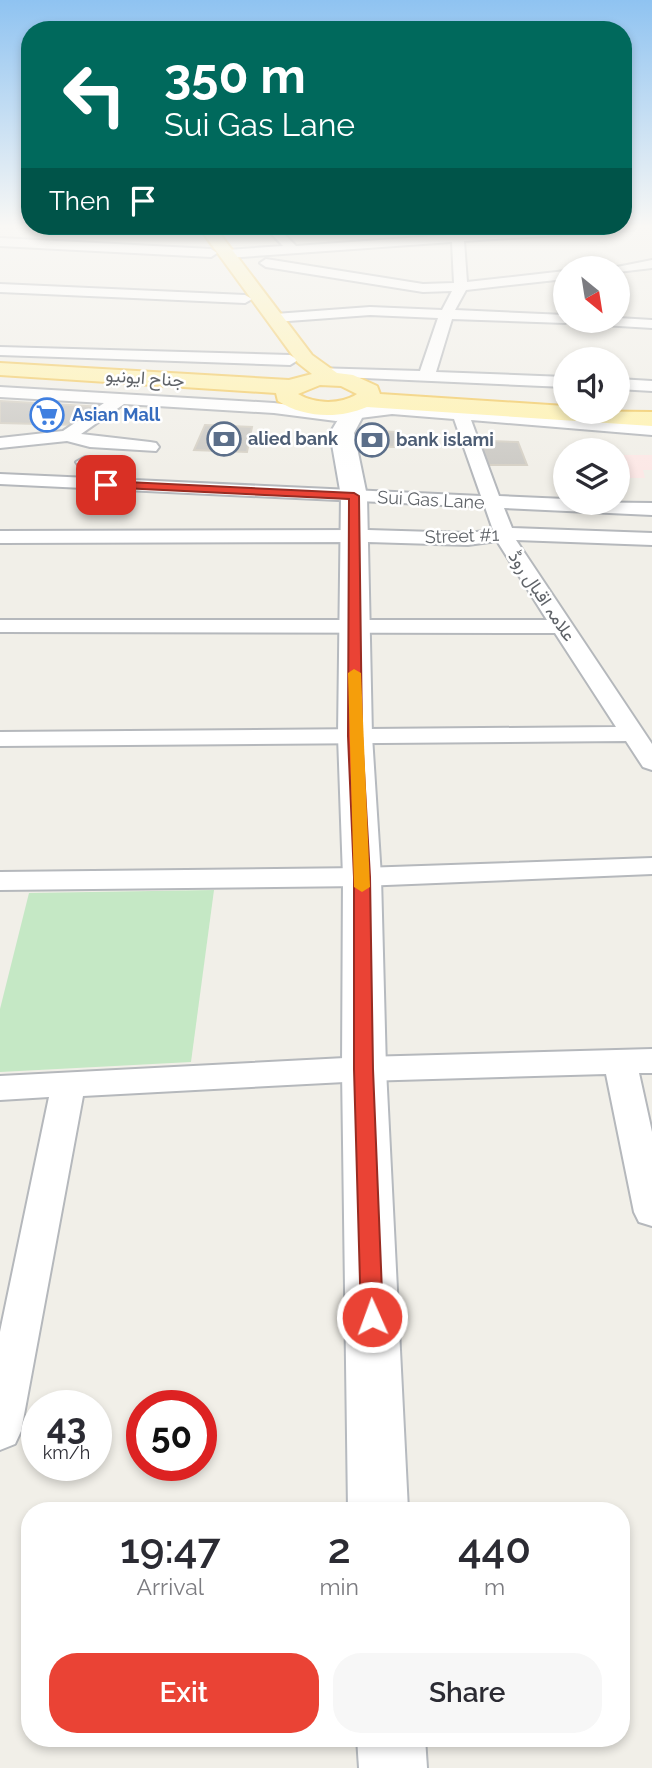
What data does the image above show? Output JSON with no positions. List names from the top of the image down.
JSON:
{
  "streets": {
    "main road": ["جناح ایونیو"],
    "street": ["Sui Gas Lane", "Street #1", "علامہ اقبال روڈ"]
  },
  "crossings": [
    ["Sui Gas Lane", "علامہ اقبال روڈ"],
    ["Street #1", "علامہ اقبال روڈ"]
  ],
  "places": {
    "supermarket": ["Asian Mall"],
    "bank": ["alied bank", "bank islami"]
  },
  "north": "bottom right",
  "page": {
    "turn": ["350 m", "Sui Gas Lane"],
    "then": "Then",
    "speed": "43 km/h",
    "limit": "50",
    "eta": [
      "19:47",
      "Arrival",
      "2",
      "min",
      "440",
      "m"
    ],
    "buttons": ["Exit", "Share"]
  }
}
